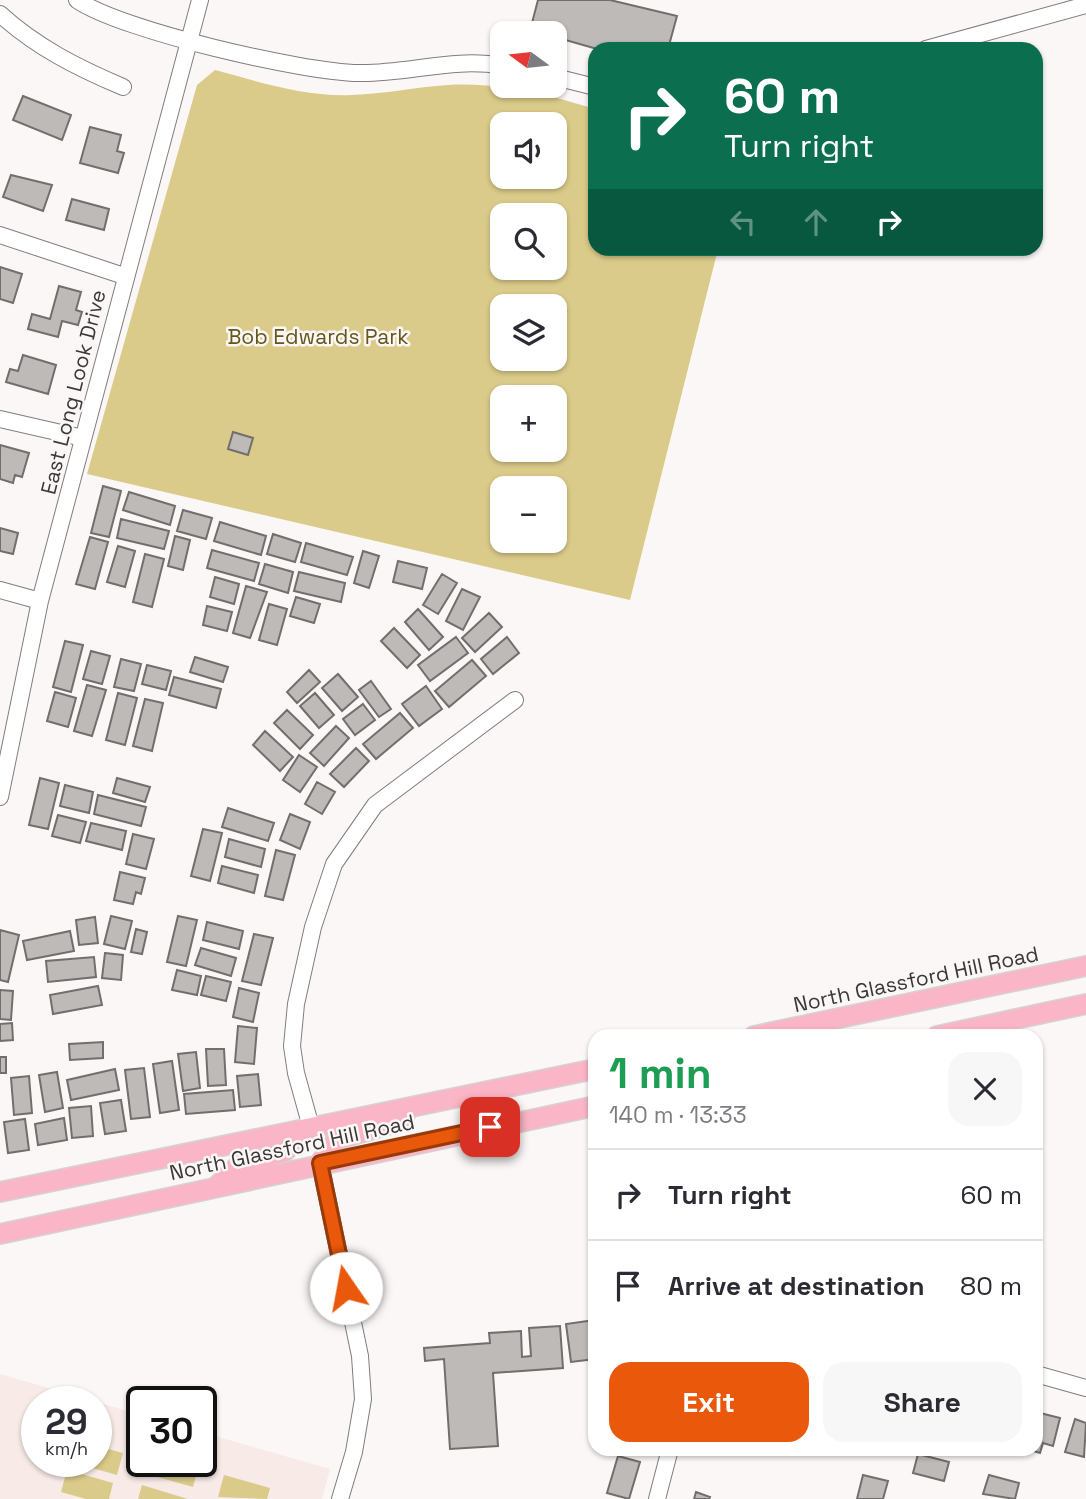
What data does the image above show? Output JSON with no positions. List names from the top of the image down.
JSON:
{
  "streets": {
    "main road": ["North Glassford Hill Road"],
    "street": ["East Long Look Drive"]
  },
  "parks": ["Bob Edwards Park"],
  "north": "left",
  "page": {
    "map_buttons": ["+", "−"],
    "turn": ["60 m", "Turn right"],
    "heading": ["1 min", "140 m · 13:33"],
    "list": [
      {
        "name": "Turn right",
        "value": "60 m"
      },
      {
        "name": "Arrive at destination",
        "value": "80 m"
      }
    ],
    "buttons": ["Exit", "Share"],
    "speed": "29 km/h",
    "limit": "30"
  }
}
